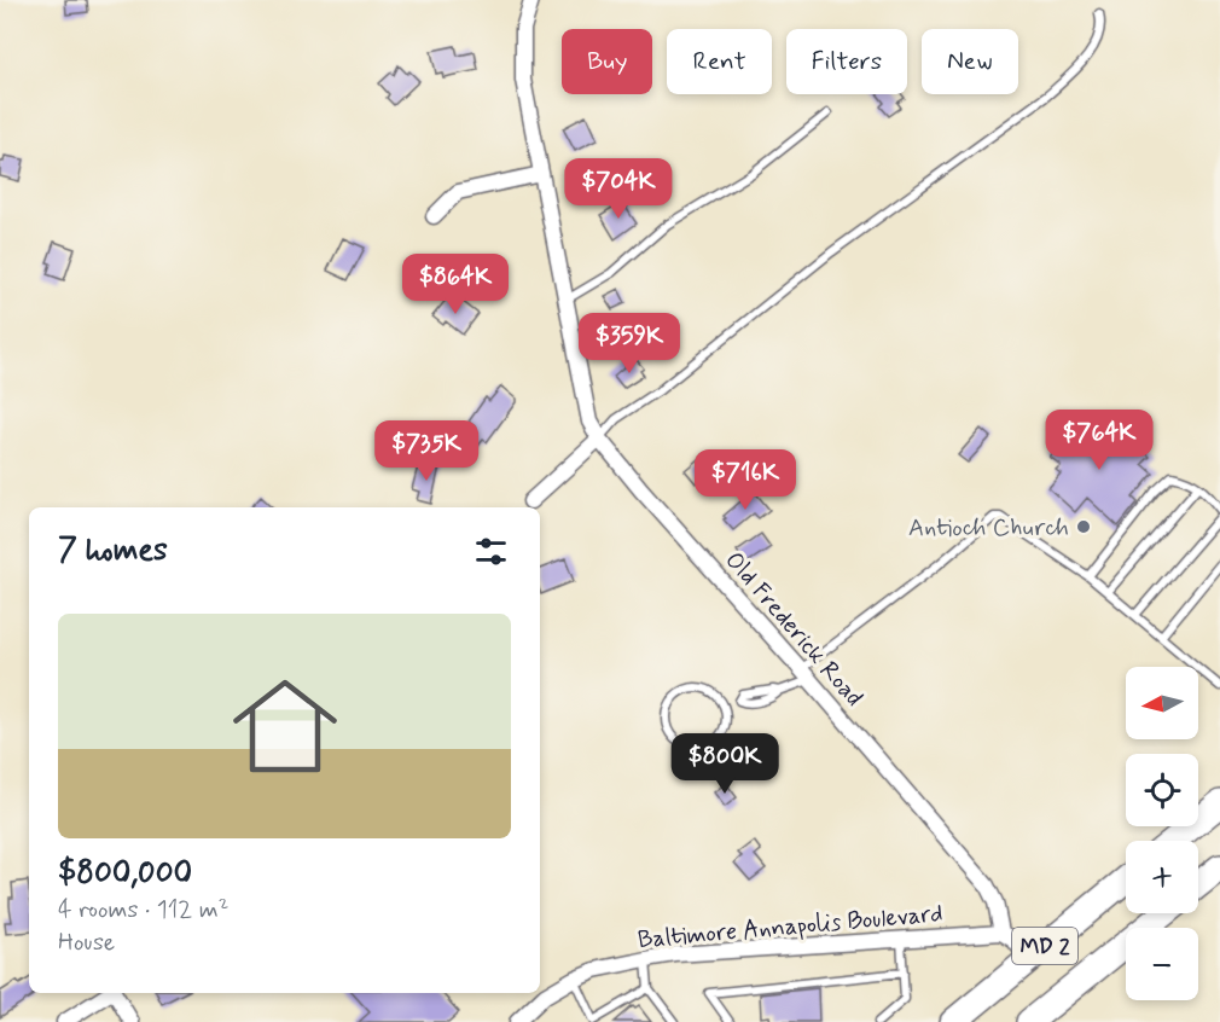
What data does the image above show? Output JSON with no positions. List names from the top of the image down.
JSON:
{
  "streets": {
    "highway": ["MD 2"],
    "street": ["Old Frederick Road", "Baltimore Annapolis Boulevard"]
  },
  "crossings": [
    ["Old Frederick Road", "Baltimore Annapolis Boulevard"]
  ],
  "places": ["Antioch Church"],
  "north": "left",
  "page": {
    "chip": [
      "Buy",
      "Rent",
      "Filters",
      "New"
    ],
    "price": [
      "$704K",
      "$864K",
      "$359K",
      "$764K",
      "$735K",
      "$716K",
      "$800K"
    ],
    "heading": "7 homes",
    "list": [
      {
        "name": "$800,000",
        "note": "4 rooms · 112 m² · House"
      }
    ],
    "map_buttons": ["+", "−"]
  }
}
